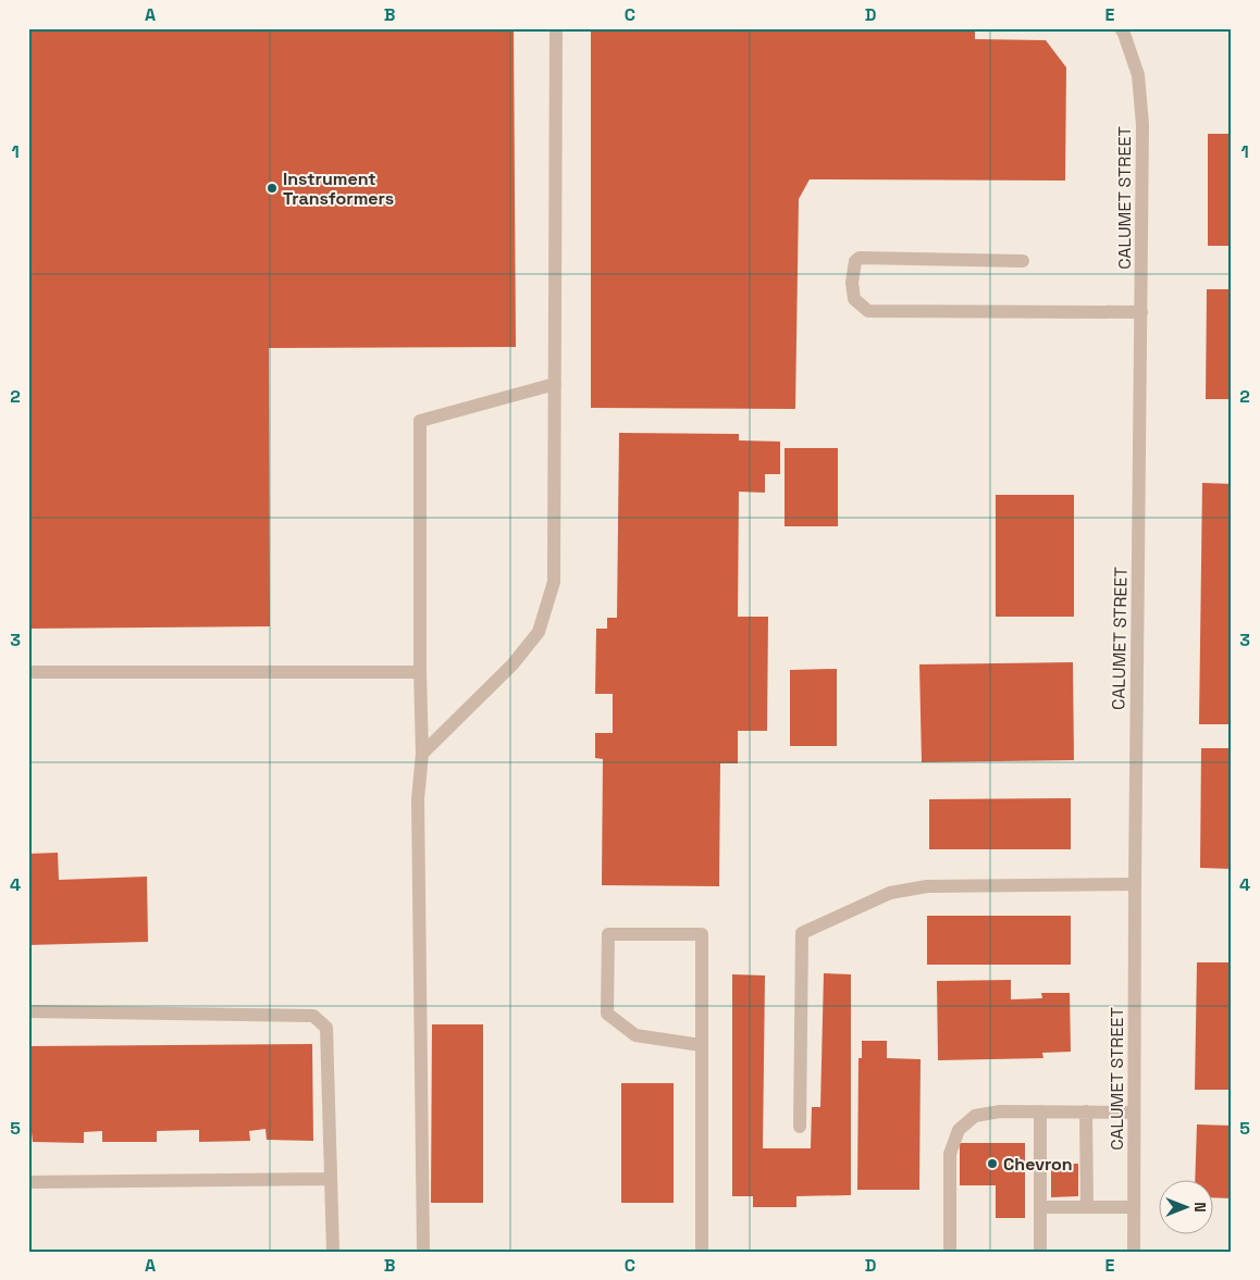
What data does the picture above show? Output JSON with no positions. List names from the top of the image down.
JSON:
{
  "streets": {
    "street": ["CALUMET STREET"]
  },
  "places": ["Instrument Transformers", "Chevron"],
  "north": "right",
  "grid": {
    "columns": [
      "A",
      "B",
      "C",
      "D",
      "E"
    ],
    "rows": [
      "1",
      "2",
      "3",
      "4",
      "5"
    ]
  }
}
